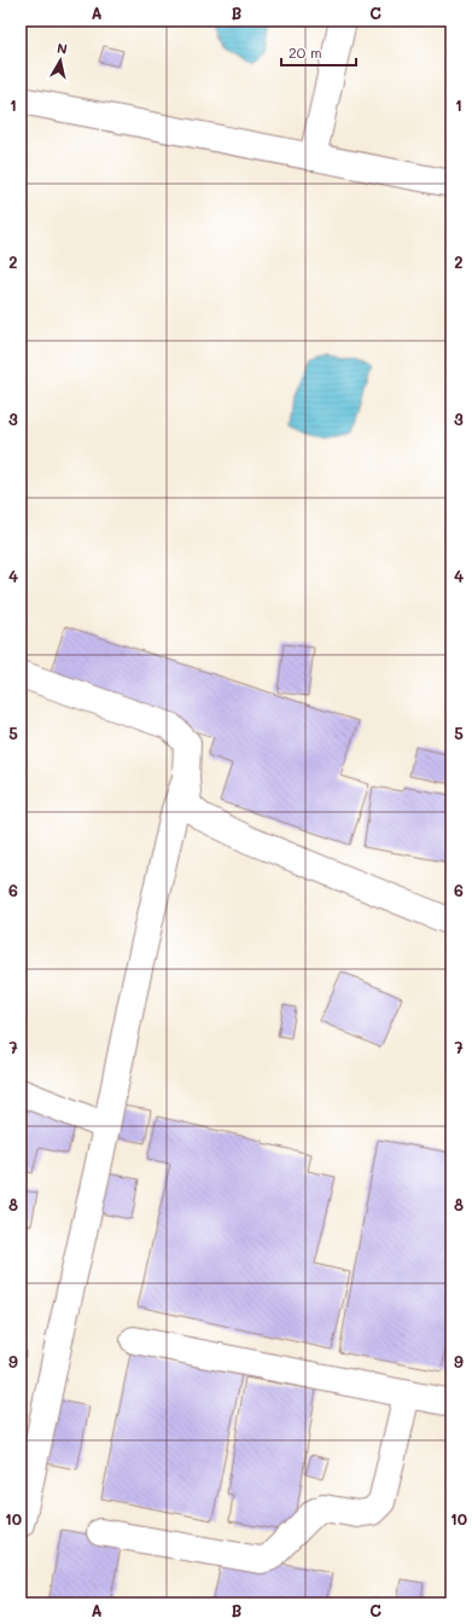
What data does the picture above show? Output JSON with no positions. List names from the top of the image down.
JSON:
{
  "scale_bar": "20 m",
  "north": "top",
  "grid": {
    "columns": ["A", "B", "C"],
    "rows": [
      "1",
      "2",
      "3",
      "4",
      "5",
      "6",
      "7",
      "8",
      "9",
      "10"
    ]
  }
}
